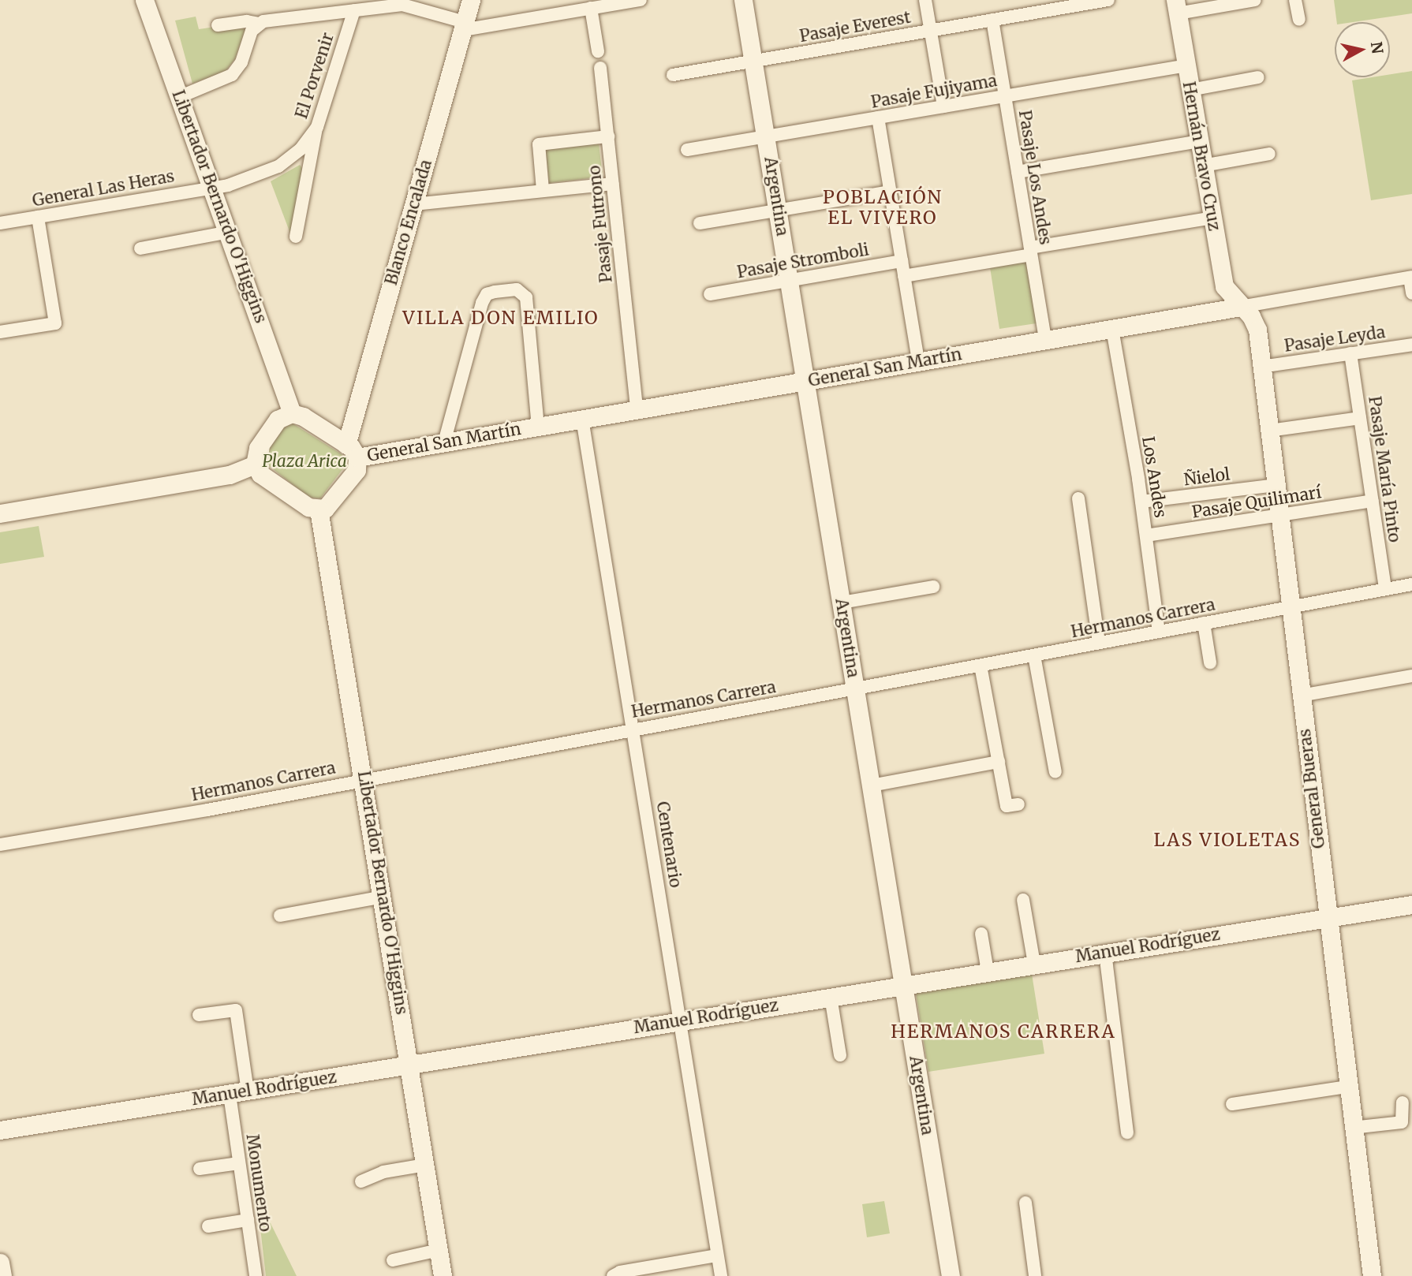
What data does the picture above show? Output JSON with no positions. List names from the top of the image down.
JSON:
{
  "streets": {
    "street": [
      "Pasaje Everest",
      "El Porvenir",
      "Pasaje Fujiyama",
      "Hernán Bravo Cruz",
      "Pasaje Los Andes",
      "General Las Heras",
      "Argentina",
      "Libertador Bernardo O'Higgins",
      "Blanco Encalada",
      "Pasaje Futrono",
      "Pasaje Stromboli",
      "Pasaje Leyda",
      "General San Martín",
      "Pasaje María Pinto",
      "Los Andes",
      "Ñielol",
      "Pasaje Quilimarí",
      "Hermanos Carrera",
      "General Bueras",
      "Centenario",
      "Manuel Rodríguez",
      "Monumento"
    ]
  },
  "crossings": [
    ["Pasaje Everest", "Pasaje Los Andes"],
    ["Pasaje Everest", "Argentina"],
    ["El Porvenir", "General Las Heras"],
    ["El Porvenir", "Libertador Bernardo O'Higgins"],
    ["Pasaje Fujiyama", "Hernán Bravo Cruz"],
    ["Pasaje Fujiyama", "Pasaje Los Andes"],
    ["Pasaje Fujiyama", "Argentina"],
    ["Hernán Bravo Cruz", "General San Martín"],
    ["Hernán Bravo Cruz", "General Bueras"],
    ["Pasaje Los Andes", "General San Martín"],
    ["General Las Heras", "Libertador Bernardo O'Higgins"],
    ["Argentina", "Pasaje Stromboli"],
    ["Argentina", "General San Martín"],
    ["Argentina", "Hermanos Carrera"],
    ["Argentina", "Manuel Rodríguez"],
    ["Libertador Bernardo O'Higgins", "Blanco Encalada"],
    ["Libertador Bernardo O'Higgins", "General San Martín"],
    ["Libertador Bernardo O'Higgins", "Hermanos Carrera"],
    ["Libertador Bernardo O'Higgins", "Manuel Rodríguez"],
    ["Blanco Encalada", "General San Martín"],
    ["Pasaje Futrono", "General San Martín"],
    ["Pasaje Leyda", "Pasaje María Pinto"],
    ["Pasaje Leyda", "General Bueras"],
    ["General San Martín", "Los Andes"],
    ["General San Martín", "General Bueras"],
    ["General San Martín", "Centenario"],
    ["Pasaje María Pinto", "Pasaje Quilimarí"],
    ["Pasaje María Pinto", "Hermanos Carrera"],
    ["Los Andes", "Ñielol"],
    ["Los Andes", "Pasaje Quilimarí"],
    ["Los Andes", "Hermanos Carrera"],
    ["Ñielol", "General Bueras"],
    ["Pasaje Quilimarí", "General Bueras"],
    ["Hermanos Carrera", "General Bueras"],
    ["Hermanos Carrera", "Centenario"],
    ["General Bueras", "Manuel Rodríguez"],
    ["Centenario", "Manuel Rodríguez"],
    ["Manuel Rodríguez", "Monumento"]
  ],
  "districts": [
    "POBLACIÓN EL VIVERO",
    "VILLA DON EMILIO",
    "LAS VIOLETAS",
    "HERMANOS CARRERA"
  ],
  "parks": ["Plaza Arica"],
  "north": "right"
}
